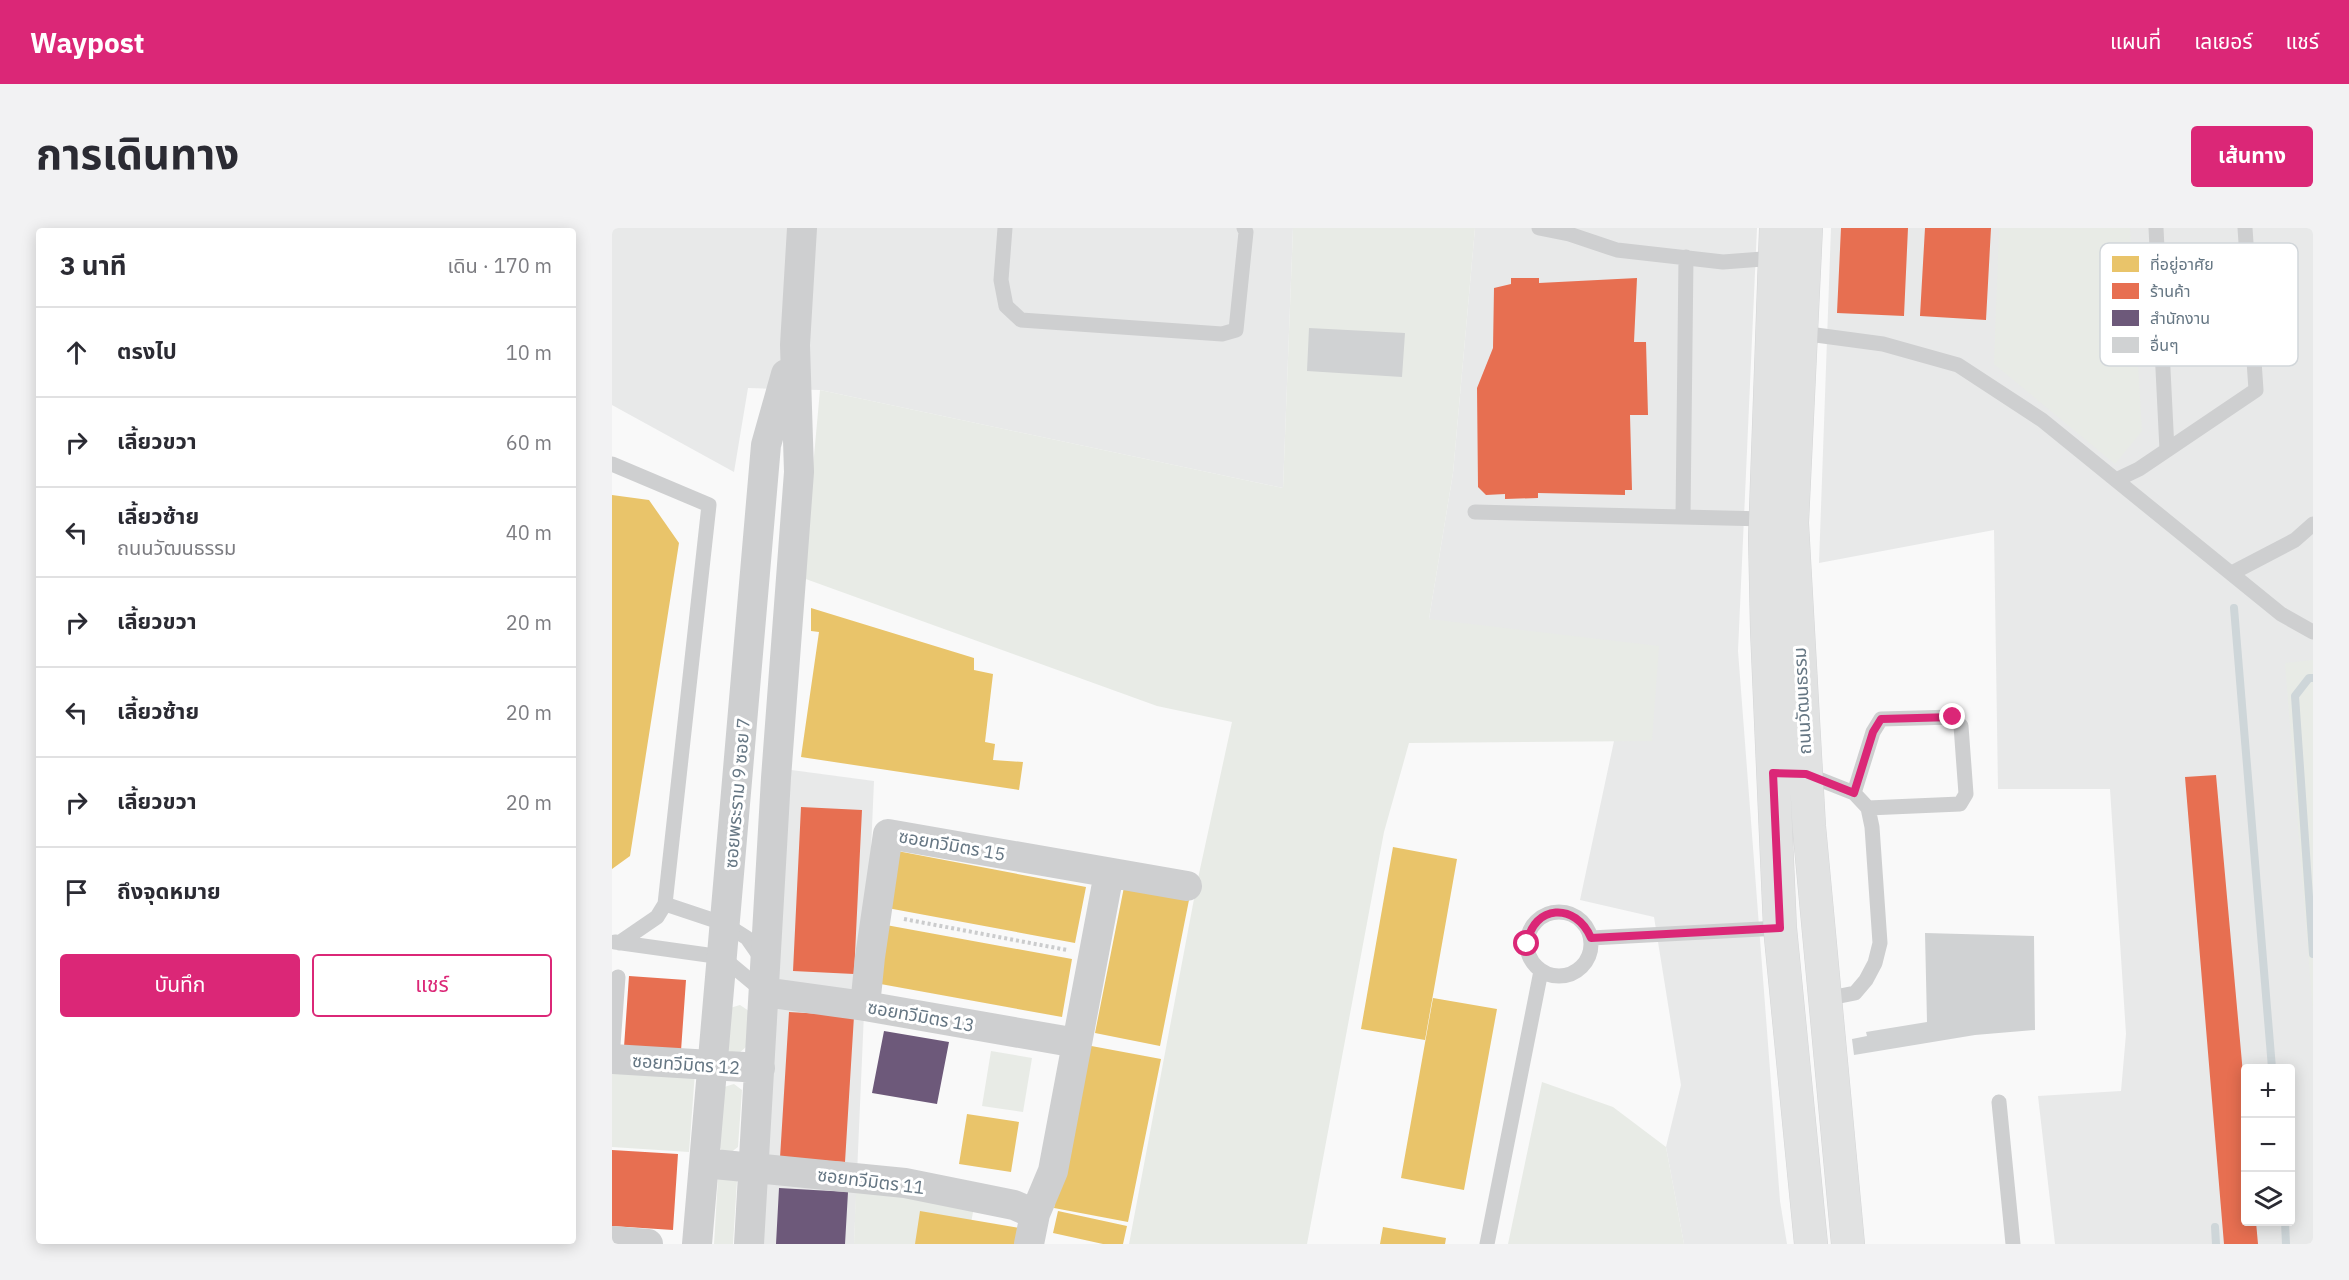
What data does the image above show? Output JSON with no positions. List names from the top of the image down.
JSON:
{
  "streets": {
    "street": [
      "ถนนวัฒนธรรม",
      "ซอยพระราม 9 ซอย 7",
      "ซอยทวีมิตร 15",
      "ซอยทวีมิตร 13",
      "ซอยทวีมิตร 12",
      "ซอยทวีมิตร 11"
    ]
  },
  "crossings": [
    ["ซอยพระราม 9 ซอย 7", "ซอยทวีมิตร 13"],
    ["ซอยพระราม 9 ซอย 7", "ซอยทวีมิตร 12"],
    ["ซอยพระราม 9 ซอย 7", "ซอยทวีมิตร 11"],
    ["ซอยทวีมิตร 15", "ซอยทวีมิตร 13"]
  ],
  "legend": [
    "ที่อยู่อาศัย",
    "ร้านค้า",
    "สำนักงาน",
    "อื่นๆ"
  ],
  "page": {
    "header": "Waypost",
    "nav": ["แผนที่", "เลเยอร์", "แชร์"],
    "title": "การเดินทาง",
    "buttons": [
      "เส้นทาง",
      ["บันทึก", "แชร์"]
    ],
    "heading": ["3 นาที", "เดิน · 170 m"],
    "list": [
      ["ตรงไป", "10 m"],
      ["เลี้ยวขวา", "60 m"],
      ["เลี้ยวซ้าย", "ถนนวัฒนธรรม", "40 m"],
      ["เลี้ยวขวา", "20 m"],
      ["เลี้ยวซ้าย", "20 m"],
      ["เลี้ยวขวา", "20 m"],
      "ถึงจุดหมาย"
    ],
    "map_buttons": ["+", "−"]
  }
}
